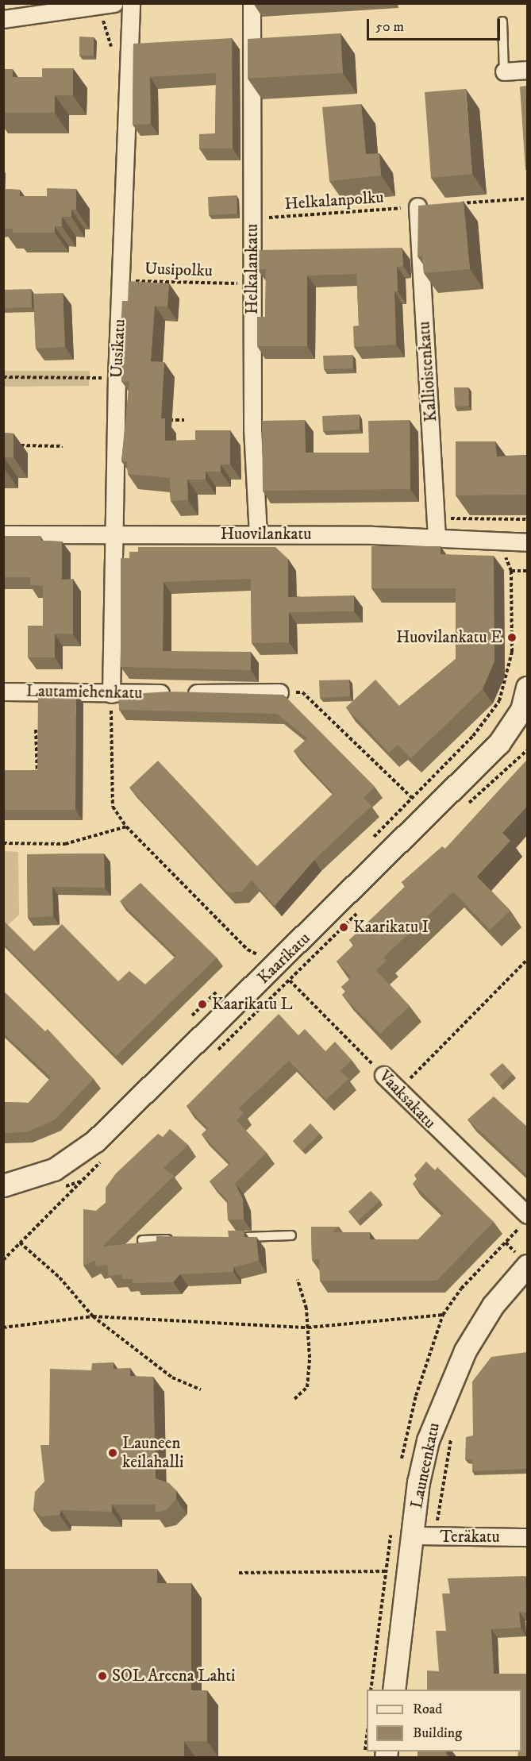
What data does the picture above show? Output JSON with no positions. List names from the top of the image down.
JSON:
{
  "streets": {
    "street": [
      "Helkalankatu",
      "Uusikatu",
      "Kallioistenkatu",
      "Huovilankatu",
      "Lautamiehenkatu",
      "Kaarikatu",
      "Vaaksakatu",
      "Launeenkatu",
      "Teräkatu"
    ],
    "path": ["Helkalanpolku", "Uusipolku"]
  },
  "crossings": [
    ["Helkalanpolku", "Helkalankatu"],
    ["Helkalanpolku", "Kallioistenkatu"],
    ["Helkalankatu", "Uusipolku"],
    ["Helkalankatu", "Huovilankatu"],
    ["Uusipolku", "Uusikatu"],
    ["Uusikatu", "Huovilankatu"],
    ["Uusikatu", "Lautamiehenkatu"],
    ["Kallioistenkatu", "Huovilankatu"],
    ["Launeenkatu", "Teräkatu"]
  ],
  "places": [
    "Huovilankatu E",
    "Kaarikatu I",
    "Kaarikatu L",
    "Launeen keilahalli",
    "SOL Areena Lahti"
  ],
  "legend": ["Road", "Building"],
  "scale_bar": "50 m"
}
